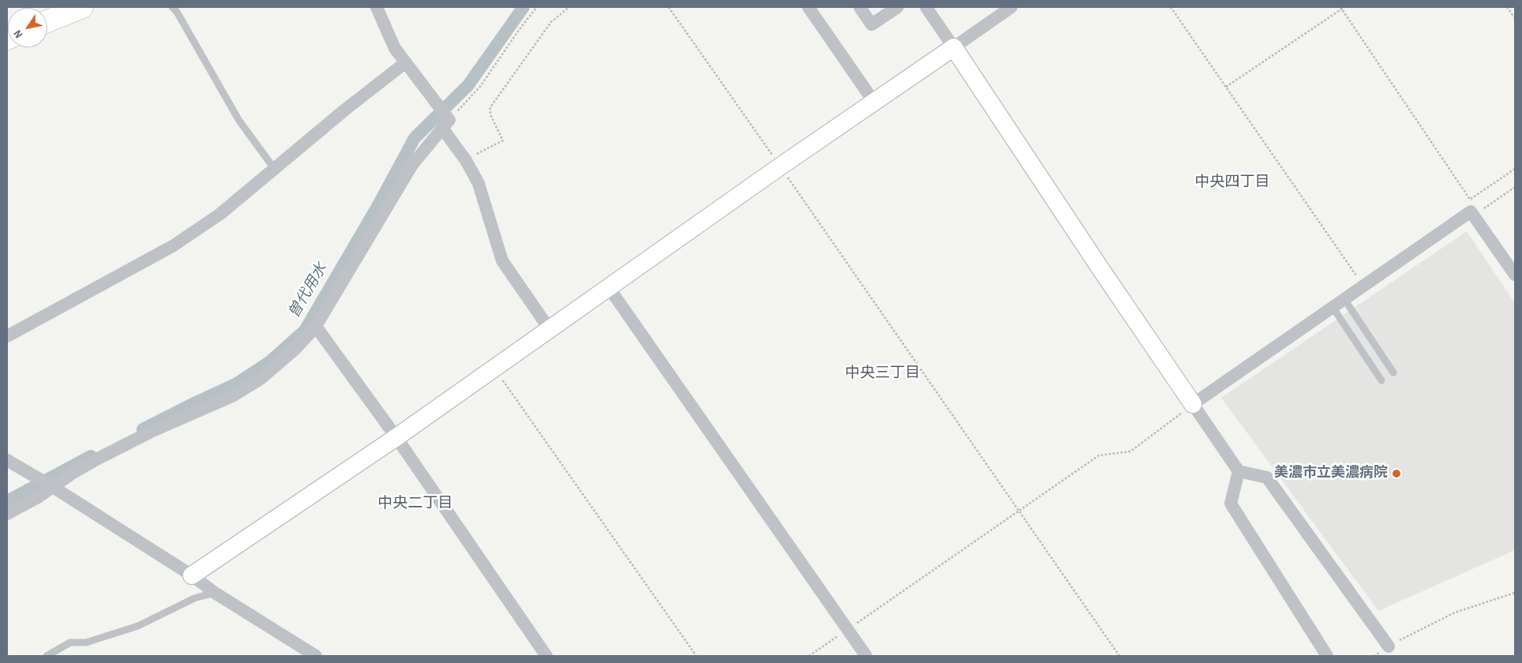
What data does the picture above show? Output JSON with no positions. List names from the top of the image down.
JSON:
{
  "districts": ["中央四丁目", "中央三丁目", "中央二丁目"],
  "water": ["曽代用水"],
  "places": ["美濃市立美濃病院"],
  "north": "bottom left"
}
